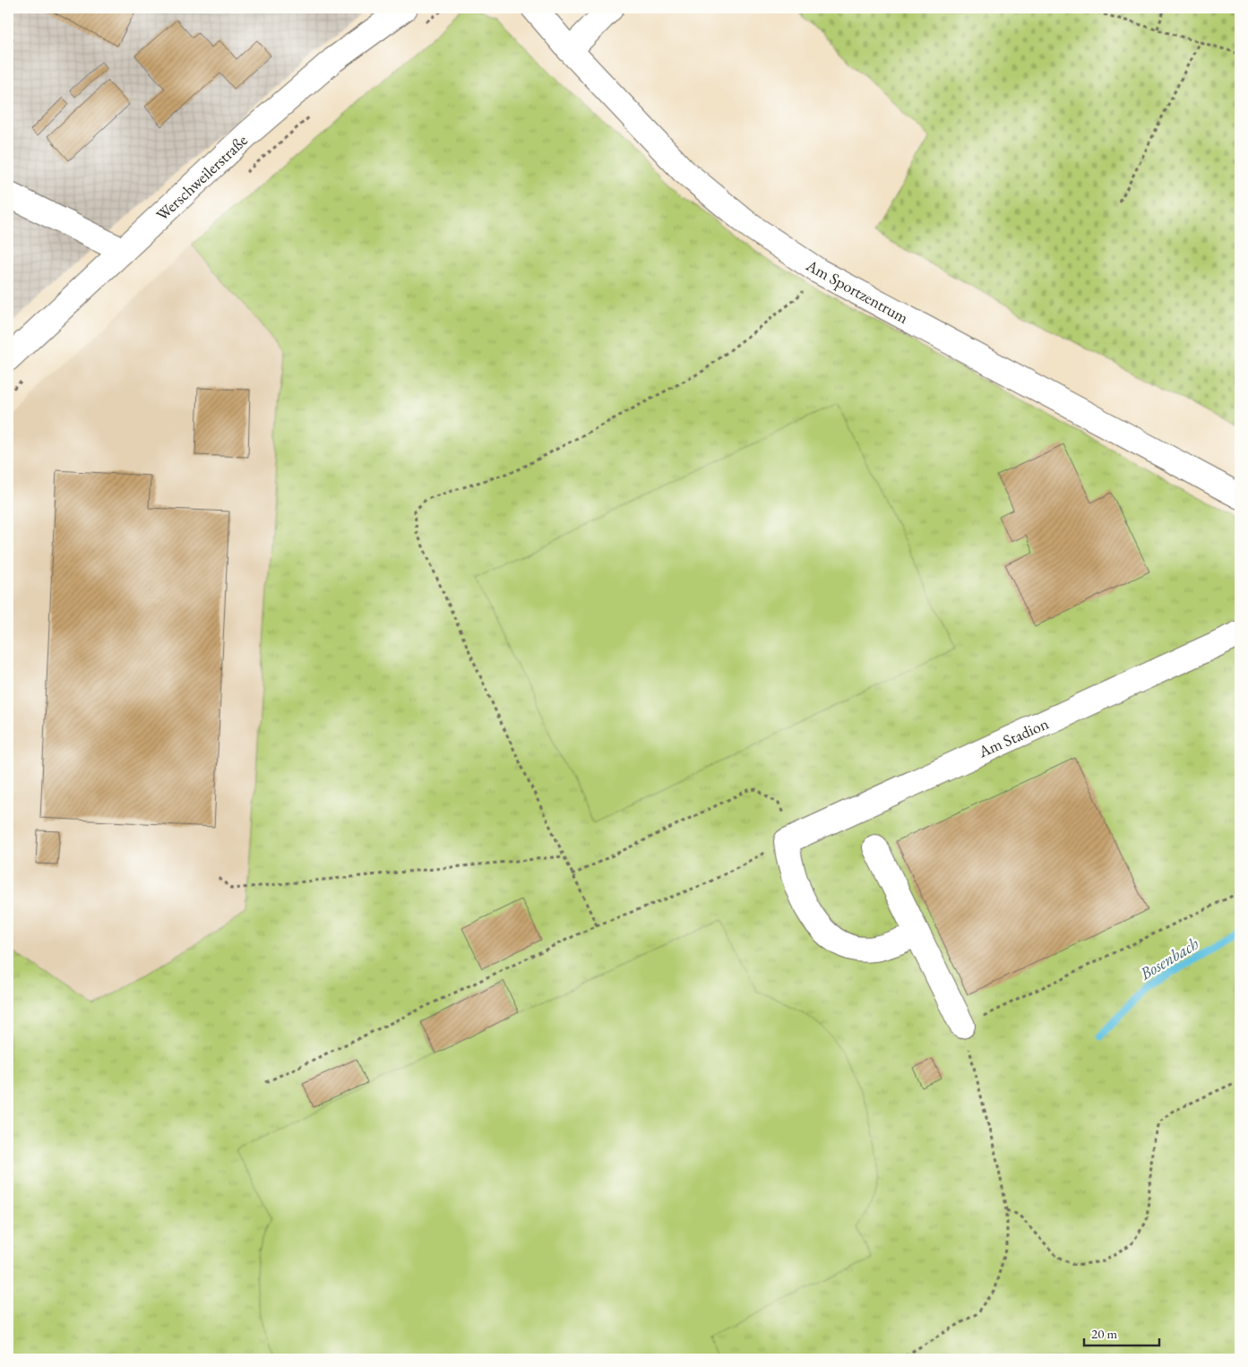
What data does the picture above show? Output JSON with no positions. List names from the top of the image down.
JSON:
{
  "streets": {
    "street": ["Werschweilerstraße", "Am Sportzentrum", "Am Stadion"]
  },
  "water": ["Bosenbach"],
  "scale_bar": "20 m"
}
